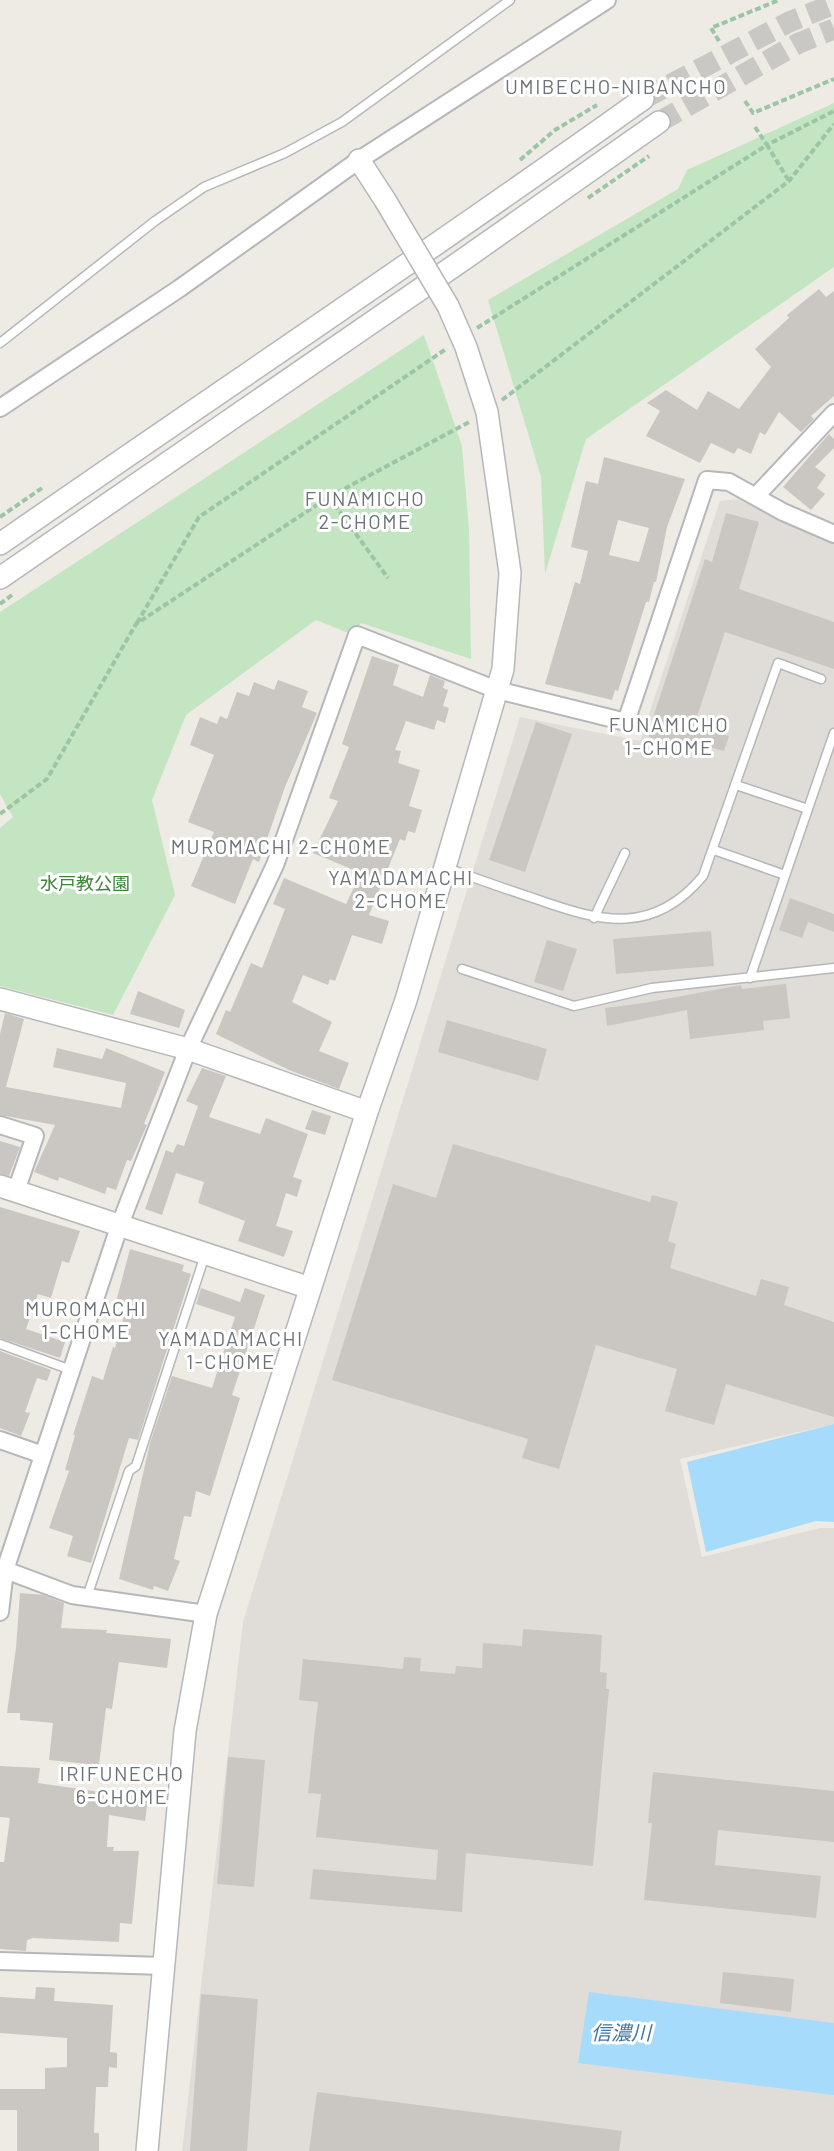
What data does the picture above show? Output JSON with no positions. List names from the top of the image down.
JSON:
{
  "districts": [
    "UMIBECHO-NIBANCHO",
    "FUNAMICHO 2-CHOME",
    "FUNAMICHO 1-CHOME",
    "MUROMACHI 2-CHOME",
    "YAMADAMACHI 2-CHOME",
    "MUROMACHI 1-CHOME",
    "YAMADAMACHI 1-CHOME",
    "IRIFUNECHO 6-CHOME"
  ],
  "water": ["信濃川"],
  "parks": ["水戸教公園"]
}
